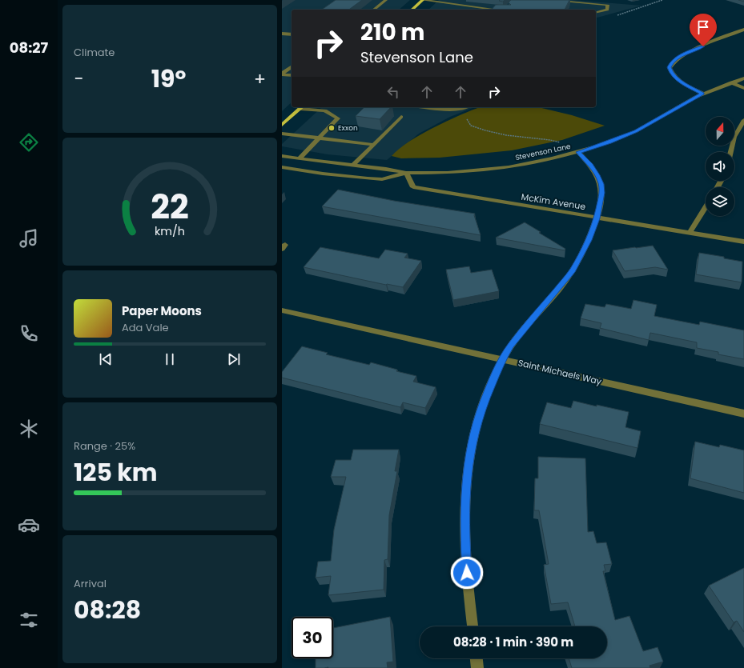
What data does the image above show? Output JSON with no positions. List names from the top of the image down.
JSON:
{
  "streets": {
    "street": ["Stevenson Lane", "McKim Avenue", "Saint Michaels Way"]
  },
  "crossings": [
    ["Stevenson Lane", "McKim Avenue"]
  ],
  "places": ["Exxon"],
  "north": "top",
  "page": {
    "tabs": "08:27",
    "tile": [
      "Climate",
      ["Range · 25%", "125 km"],
      ["Arrival", "08:28"]
    ],
    "turn": ["210 m", "Stevenson Lane"],
    "heat": ["−", "19°", "+"],
    "song": ["Paper Moons", "Ada Vale"],
    "limit": "30",
    "trip": "08:28 · 1 min · 390 m",
    "gauge": ["22", "km/h"]
  }
}
